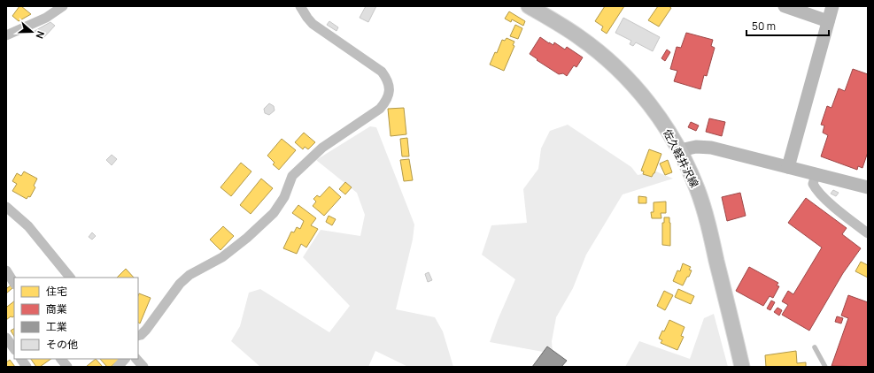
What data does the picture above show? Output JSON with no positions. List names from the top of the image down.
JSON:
{
  "streets": {
    "main road": ["佐久軽井沢線"]
  },
  "legend": [
    "住宅",
    "商業",
    "工業",
    "その他"
  ],
  "scale_bar": "50 m",
  "north": "right"
}
